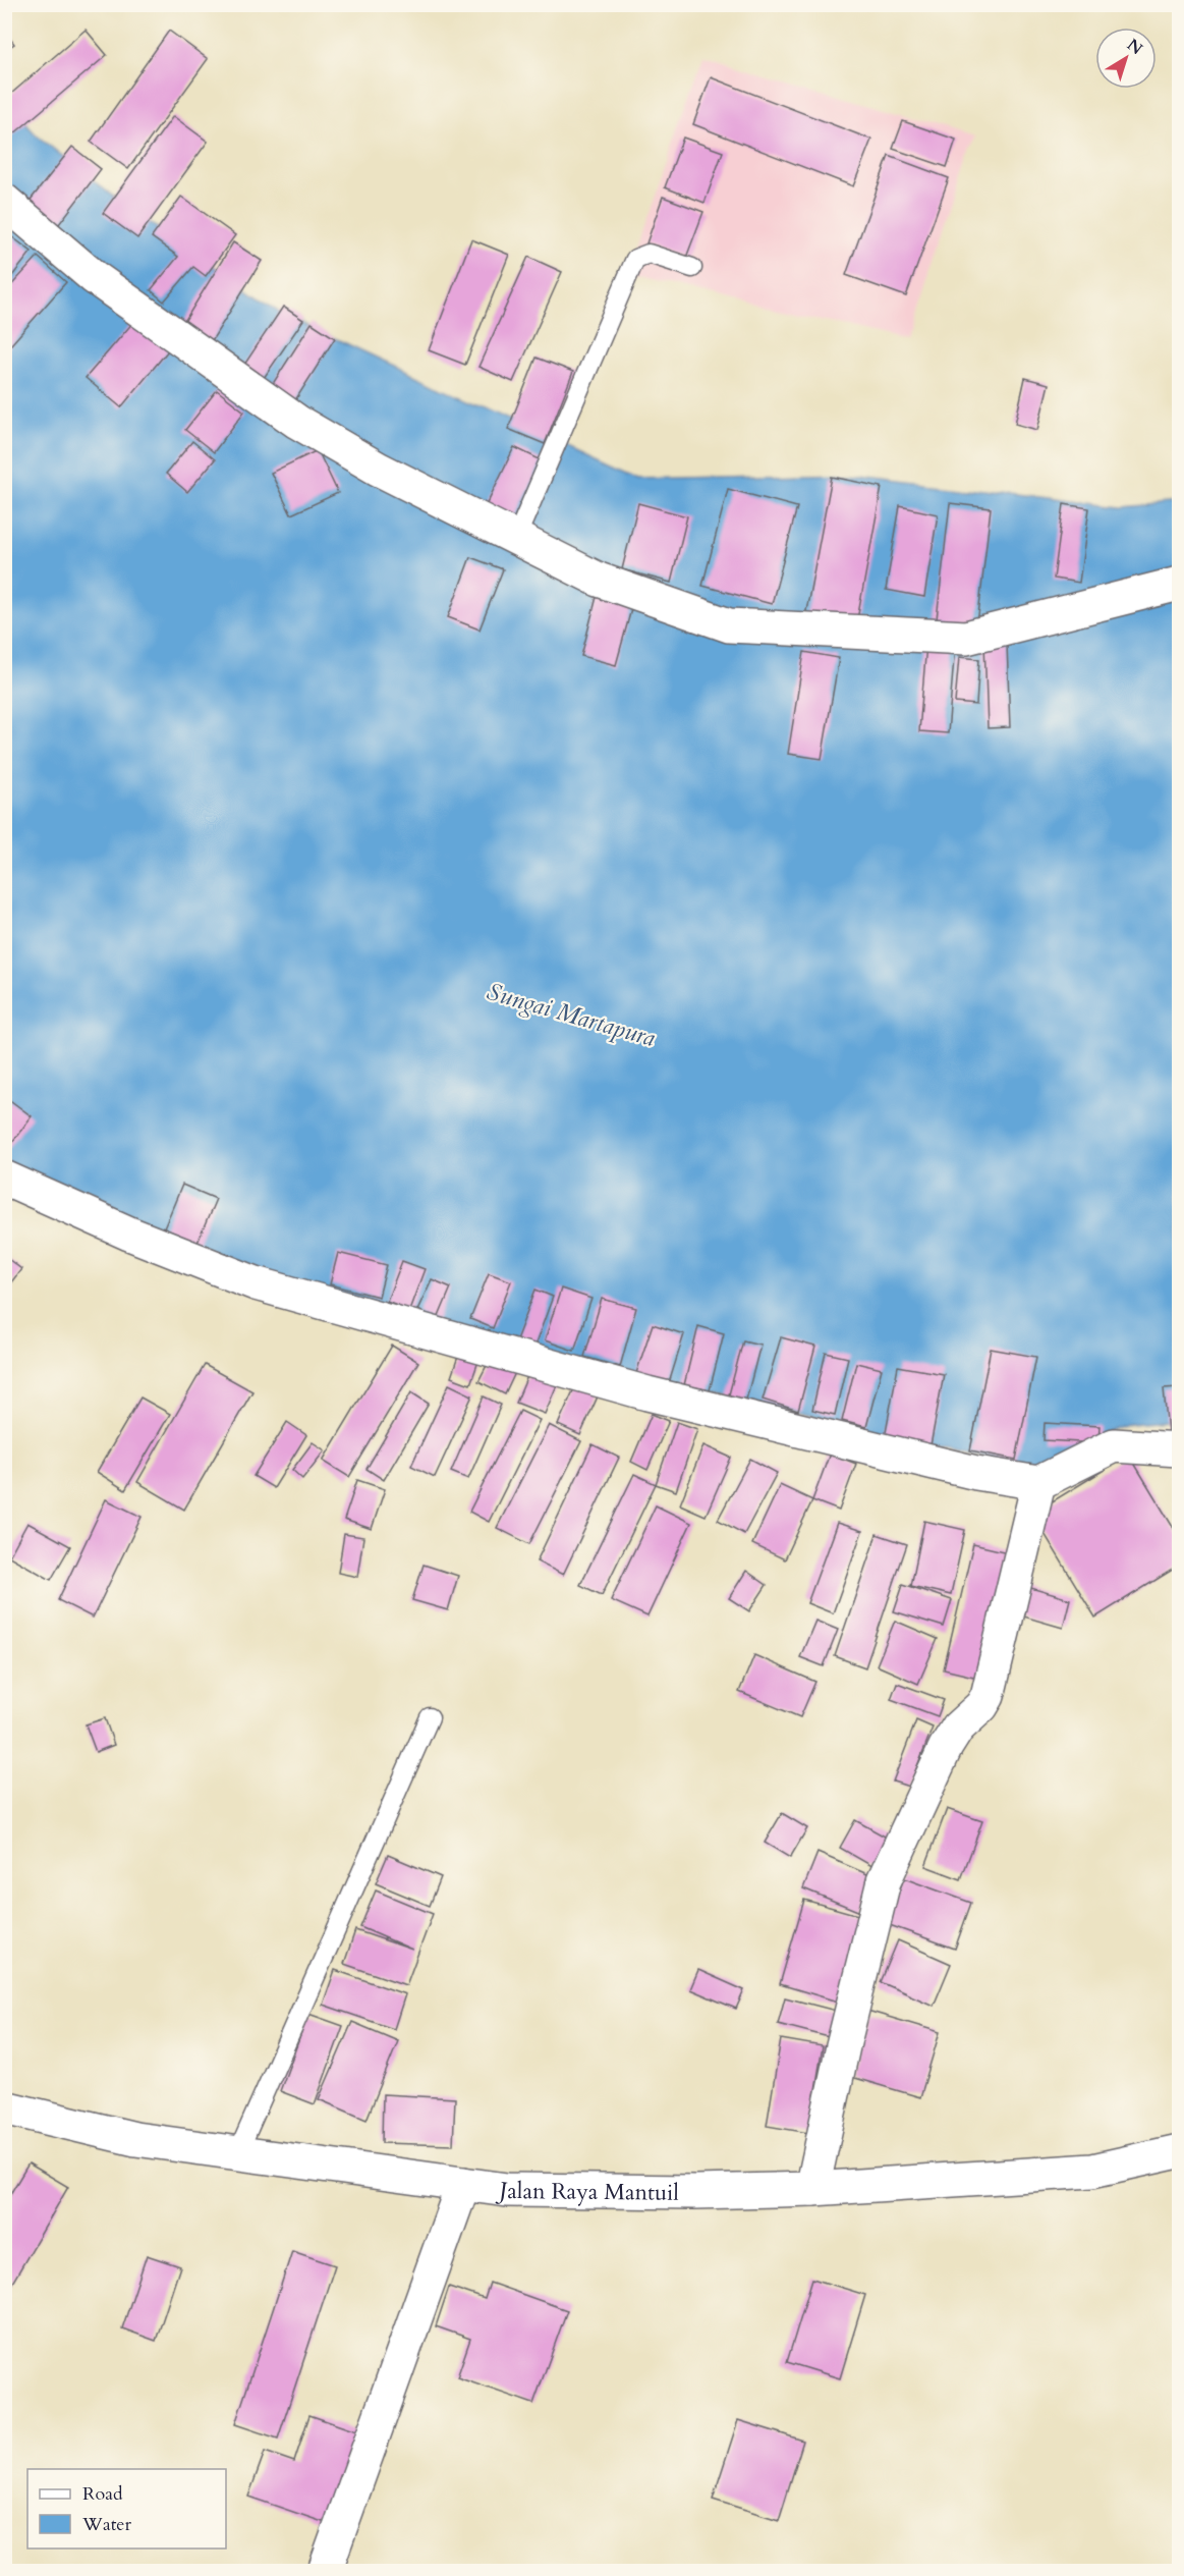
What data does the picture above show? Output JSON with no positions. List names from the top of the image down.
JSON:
{
  "streets": {
    "street": ["Jalan Raya Mantuil"]
  },
  "water": ["Sungai Martapura"],
  "legend": ["Road", "Water"],
  "north": "top right"
}
